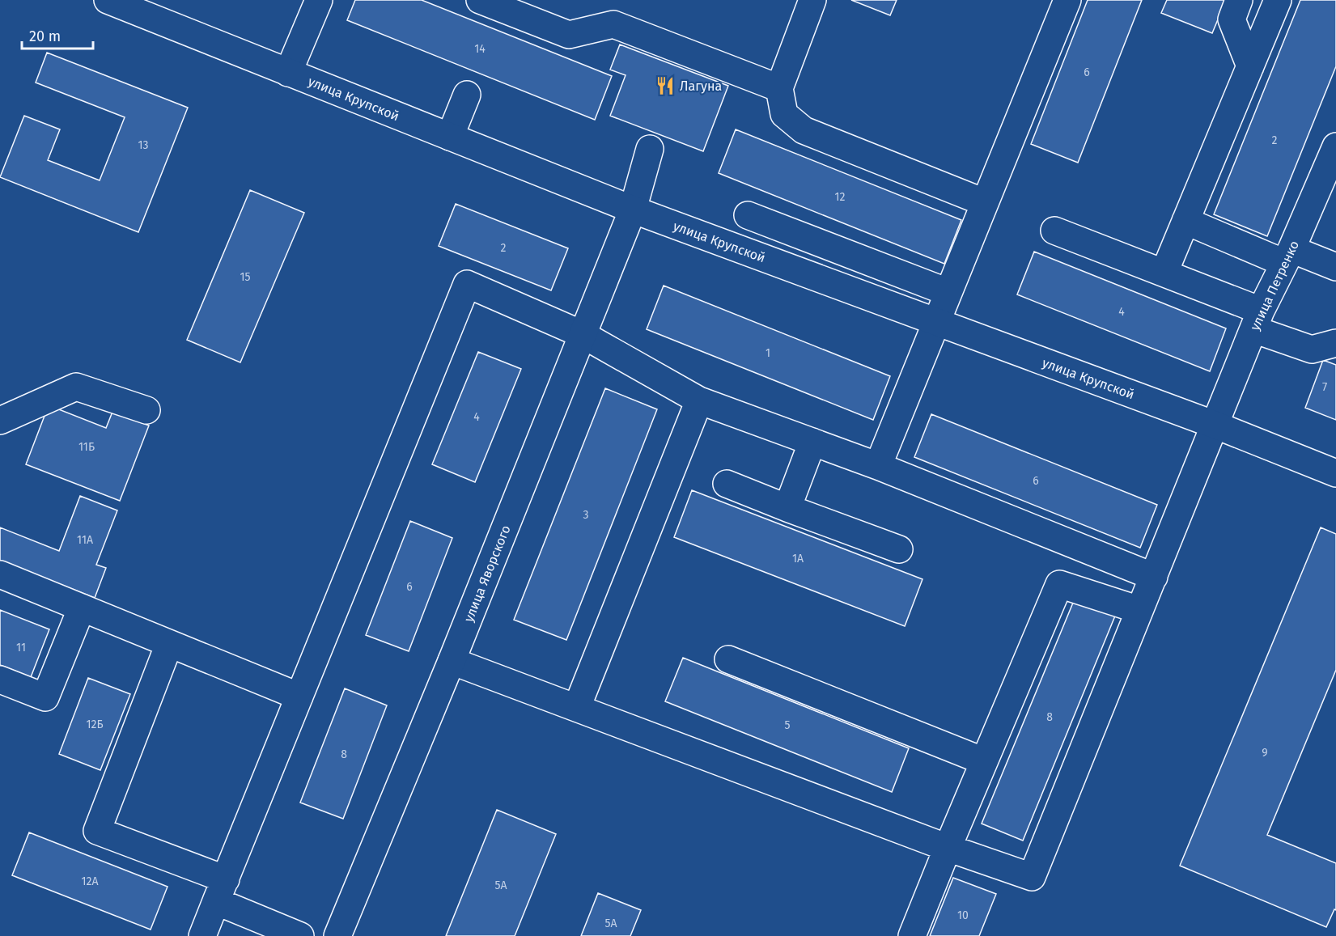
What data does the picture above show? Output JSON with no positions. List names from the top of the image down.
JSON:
{
  "streets": {
    "main road": ["улица Крупской", "улица Петренко", "улица Яворского"]
  },
  "crossings": [
    ["улица Крупской", "улица Петренко"],
    ["улица Крупской", "улица Яворского"]
  ],
  "places": {
    "restaurant": ["Лагуна"]
  },
  "house_numbers": [
    "14",
    "6",
    "2",
    "13",
    "12",
    "2",
    "15",
    "4",
    "1",
    "7",
    "4",
    "11Б",
    "6",
    "3",
    "11А",
    "1А",
    "6",
    "11",
    "8",
    "12Б",
    "5",
    "9",
    "8",
    "12А",
    "5А",
    "10",
    "5А"
  ],
  "scale_bar": "20 m"
}
